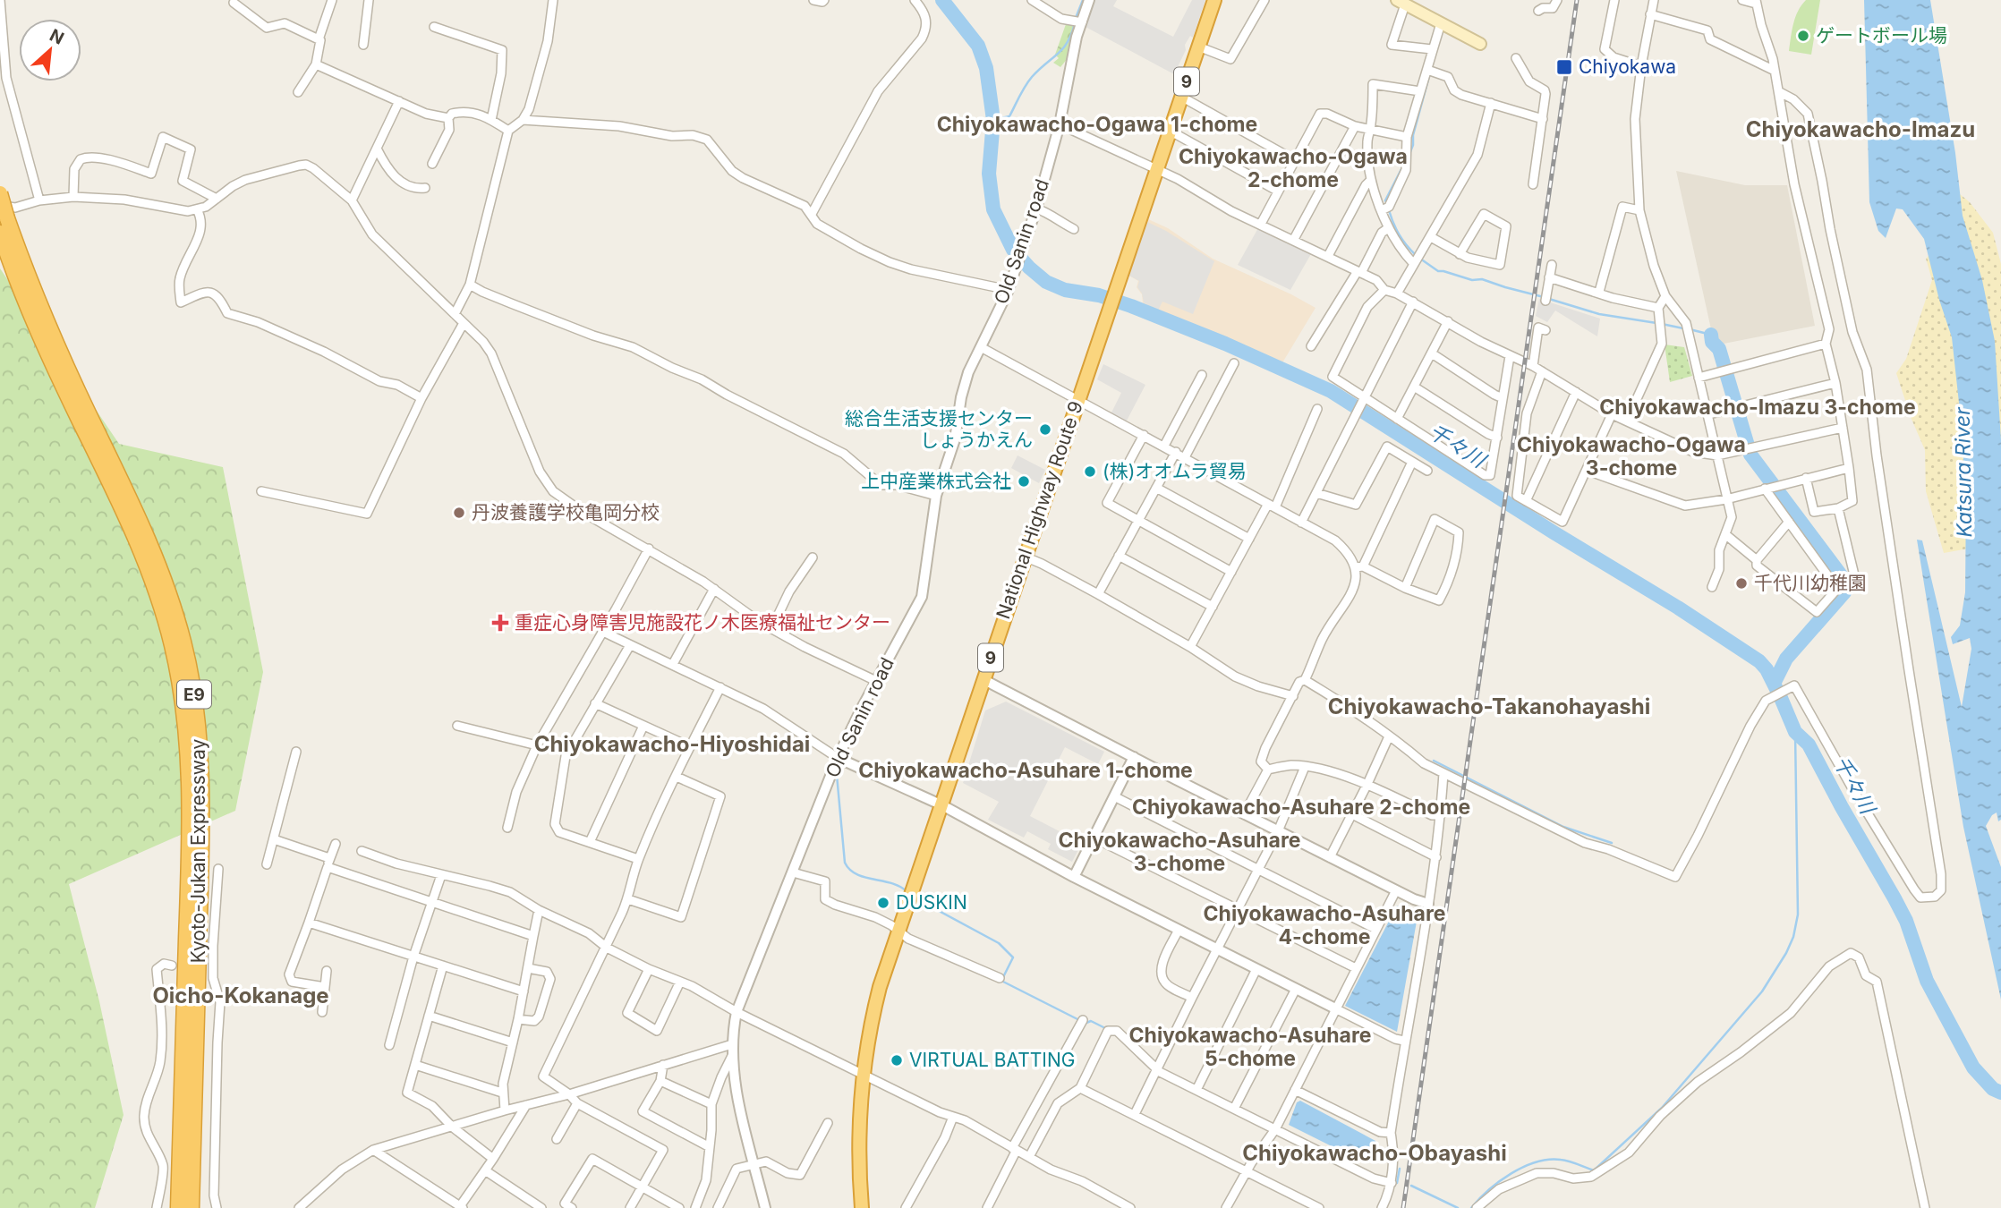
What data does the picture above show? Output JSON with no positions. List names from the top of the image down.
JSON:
{
  "streets": {
    "highway": [
      "9",
      "National Highway Route 9",
      "E9",
      "Kyoto-Jukan Expressway"
    ],
    "street": ["Old Sanin road"]
  },
  "districts": [
    "Chiyokawacho-Ogawa 1-chome",
    "Chiyokawacho-Imazu",
    "Chiyokawacho-Ogawa 2-chome",
    "Chiyokawacho-Imazu 3-chome",
    "Chiyokawacho-Ogawa 3-chome",
    "Chiyokawacho-Takanohayashi",
    "Chiyokawacho-Hiyoshidai",
    "Chiyokawacho-Asuhare 1-chome",
    "Chiyokawacho-Asuhare 2-chome",
    "Chiyokawacho-Asuhare 3-chome",
    "Chiyokawacho-Asuhare 4-chome",
    "Oicho-Kokanage",
    "Chiyokawacho-Asuhare 5-chome",
    "Chiyokawacho-Obayashi"
  ],
  "water": ["千々川", "Katsura River"],
  "places": {
    "other": [
      "ゲートボール場",
      "総合生活支援センター しょうかえん",
      "(株)オオムラ貿易",
      "上中産業株式会社",
      "丹波養護学校亀岡分校",
      "千代川幼稚園",
      "DUSKIN",
      "VIRTUAL BATTING"
    ],
    "transit": ["Chiyokawa"],
    "health": ["重症心身障害児施設花ノ木医療福祉センター"]
  },
  "north": "top right"
}
